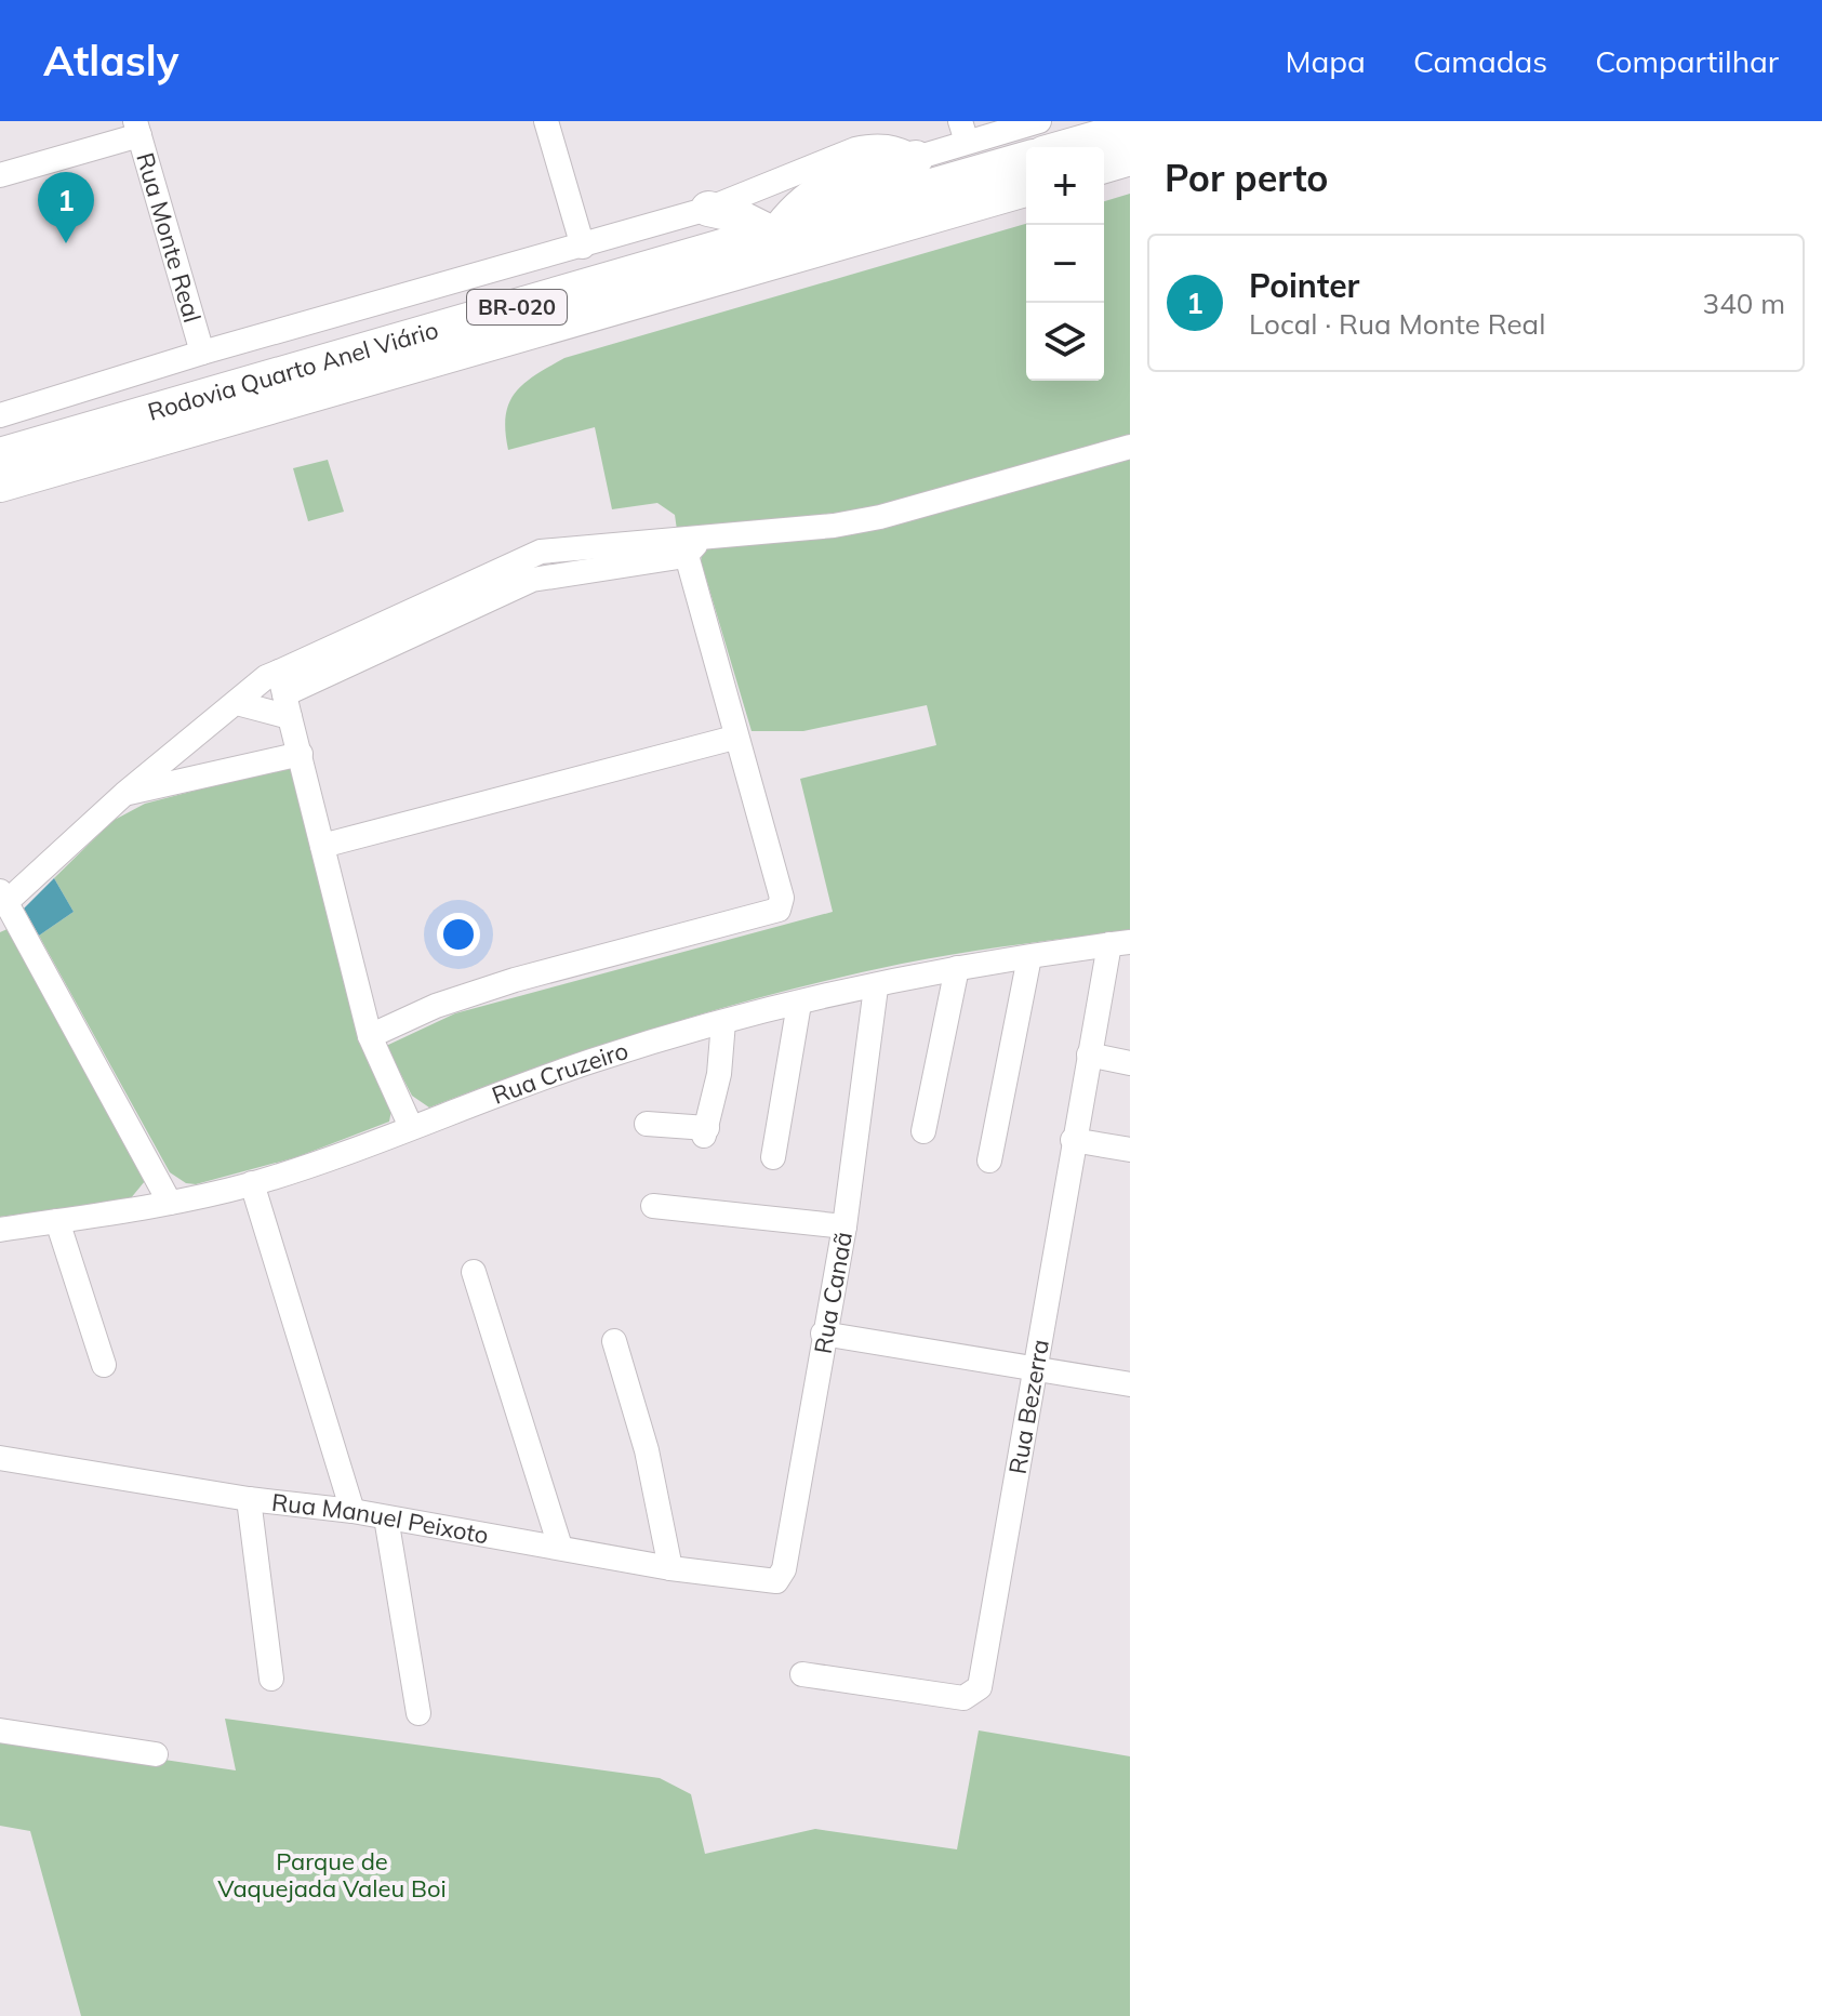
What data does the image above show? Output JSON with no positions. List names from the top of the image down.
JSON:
{
  "streets": {
    "highway": ["BR-020", "Rodovia Quarto Anel Viário"],
    "street": [
      "Rua Monte Real",
      "Rua Cruzeiro",
      "Rua Canaã",
      "Rua Bezerra",
      "Rua Manuel Peixoto"
    ]
  },
  "crossings": [
    ["Rua Cruzeiro", "Rua Canaã"],
    ["Rua Cruzeiro", "Rua Bezerra"],
    ["Rua Canaã", "Rua Manuel Peixoto"]
  ],
  "parks": ["Parque de Vaquejada Valeu Boi"],
  "page": {
    "header": "Atlasly",
    "nav": ["Mapa", "Camadas", "Compartilhar"],
    "heading": "Por perto",
    "map_buttons": ["+", "−"],
    "pins": "1",
    "list": [
      {
        "mark": "1",
        "name": "Pointer",
        "note": "Local · Rua Monte Real",
        "value": "340 m"
      }
    ]
  }
}
